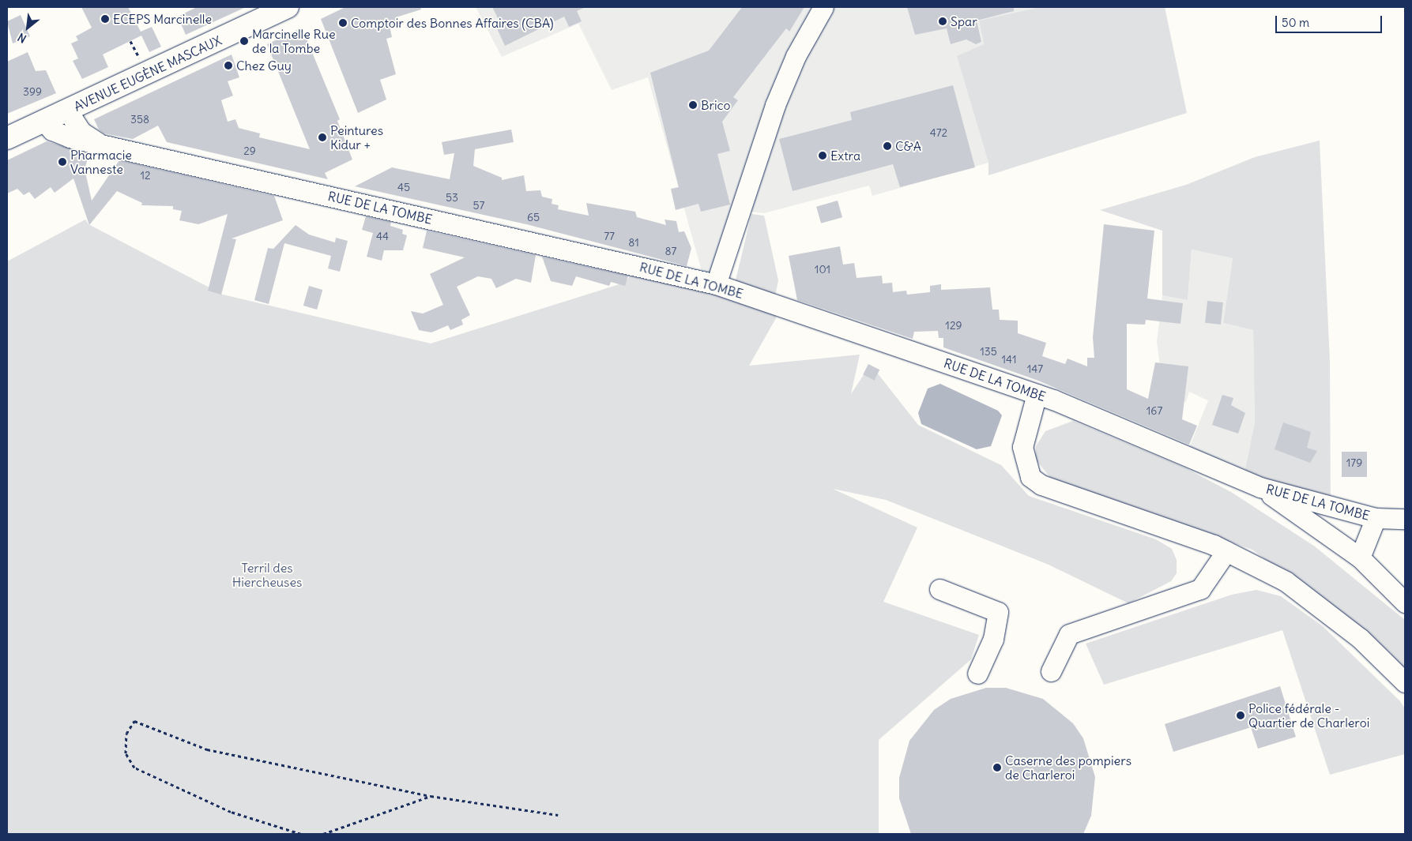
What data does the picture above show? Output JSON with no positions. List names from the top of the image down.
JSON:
{
  "streets": {
    "main road": ["AVENUE EUGÈNE MASCAUX"],
    "street": ["RUE DE LA TOMBE"]
  },
  "crossings": [
    ["AVENUE EUGÈNE MASCAUX", "RUE DE LA TOMBE"]
  ],
  "parks": ["Terril des Hiercheuses"],
  "places": [
    "ECEPS Marcinelle",
    "Spar",
    "Comptoir des Bonnes Affaires (CBA)",
    "Marcinelle Rue de la Tombe",
    "Chez Guy",
    "Brico",
    "Peintures Kidur +",
    "C&A",
    "Extra",
    "Pharmacie Vanneste",
    "Police fédérale - Quartier de Charleroi",
    "Caserne des pompiers de Charleroi"
  ],
  "house_numbers": [
    "399",
    "358",
    "472",
    "29",
    "12",
    "45",
    "53",
    "57",
    "65",
    "44",
    "77",
    "81",
    "87",
    "101",
    "129",
    "135",
    "141",
    "147",
    "167",
    "179"
  ],
  "scale_bar": "50 m",
  "north": "bottom left"
}
